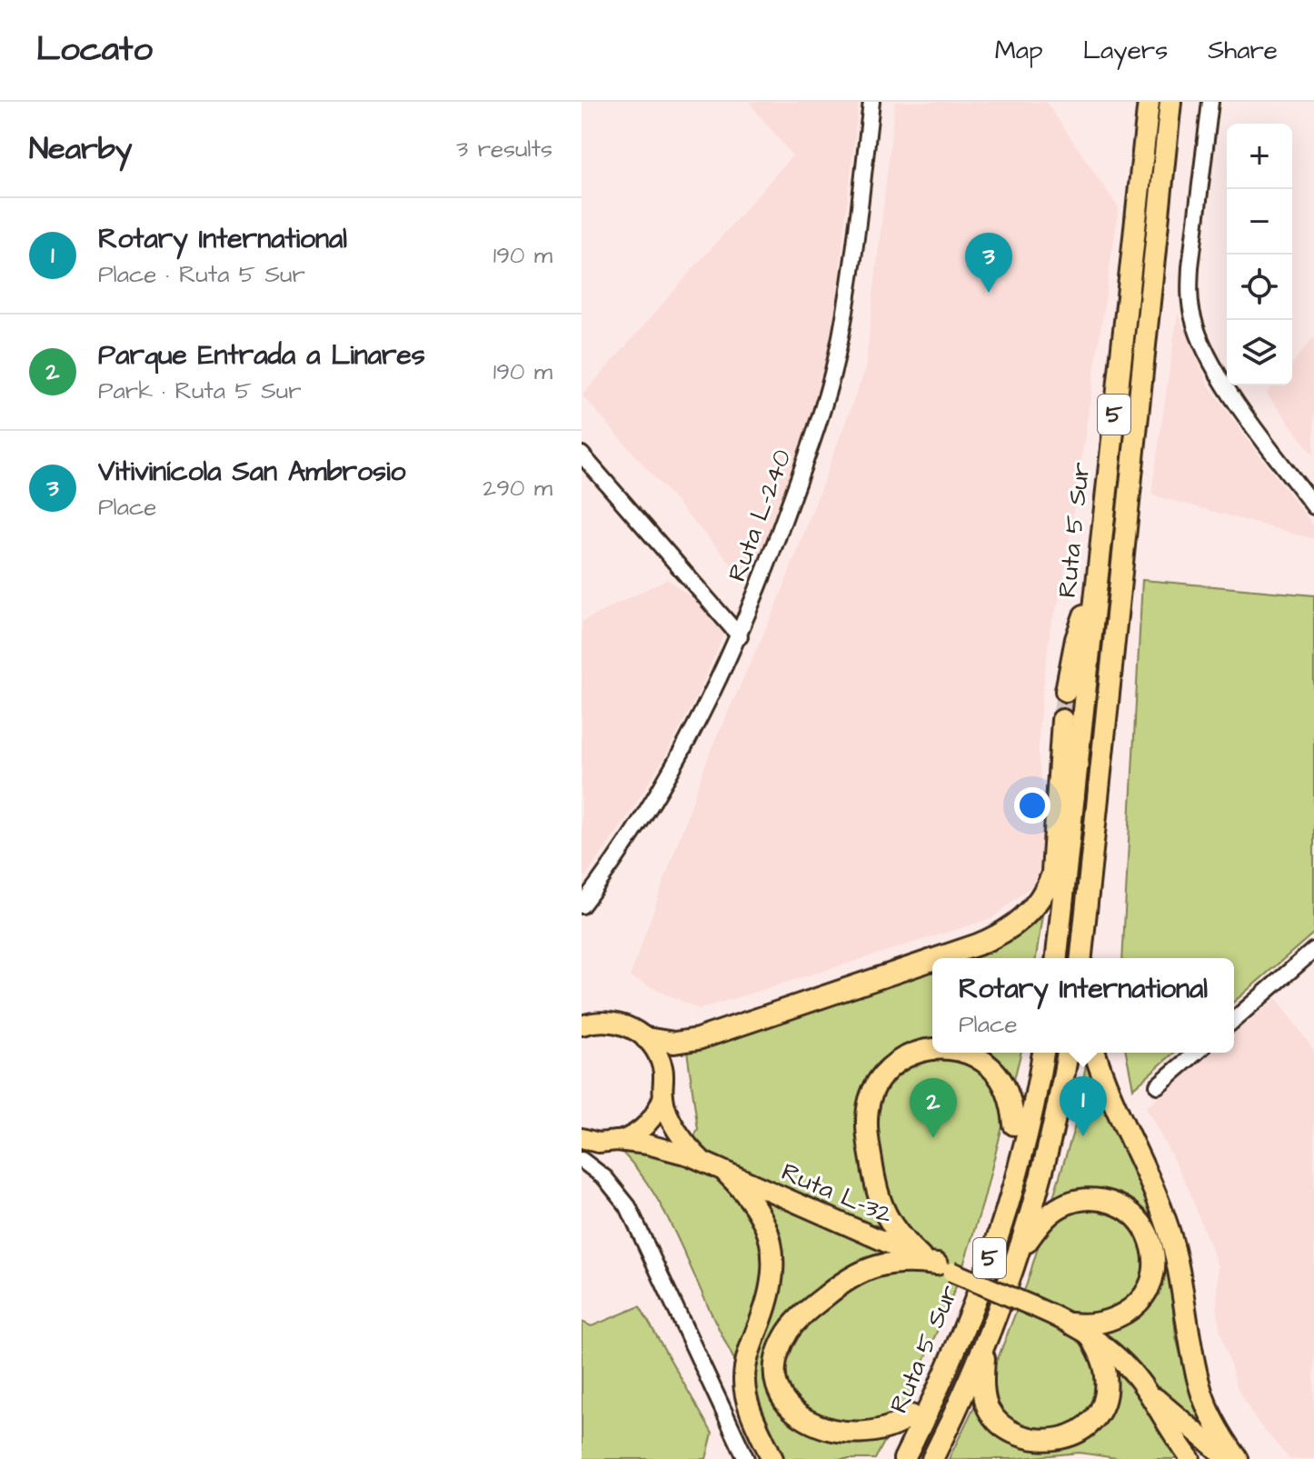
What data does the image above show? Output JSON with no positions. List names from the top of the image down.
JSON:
{
  "streets": {
    "highway": ["5", "Ruta 5 Sur"],
    "main road": ["Ruta L-32"],
    "street": ["Ruta L-240"]
  },
  "page": {
    "header": "Locato",
    "nav": ["Map", "Layers", "Share"],
    "heading": ["Nearby", "3 results"],
    "map_buttons": ["+", "−"],
    "list": [
      {
        "mark": "1",
        "name": "Rotary International",
        "note": "Place · Ruta 5 Sur",
        "value": "190 m"
      },
      {
        "mark": "2",
        "name": "Parque Entrada a Linares",
        "note": "Park · Ruta 5 Sur",
        "value": "190 m"
      },
      {
        "mark": "3",
        "name": "Vitivinícola San Ambrosio",
        "note": "Place",
        "value": "290 m"
      }
    ],
    "pins": ["3", "1", "2"],
    "popup": ["Rotary International", "Place"]
  }
}
